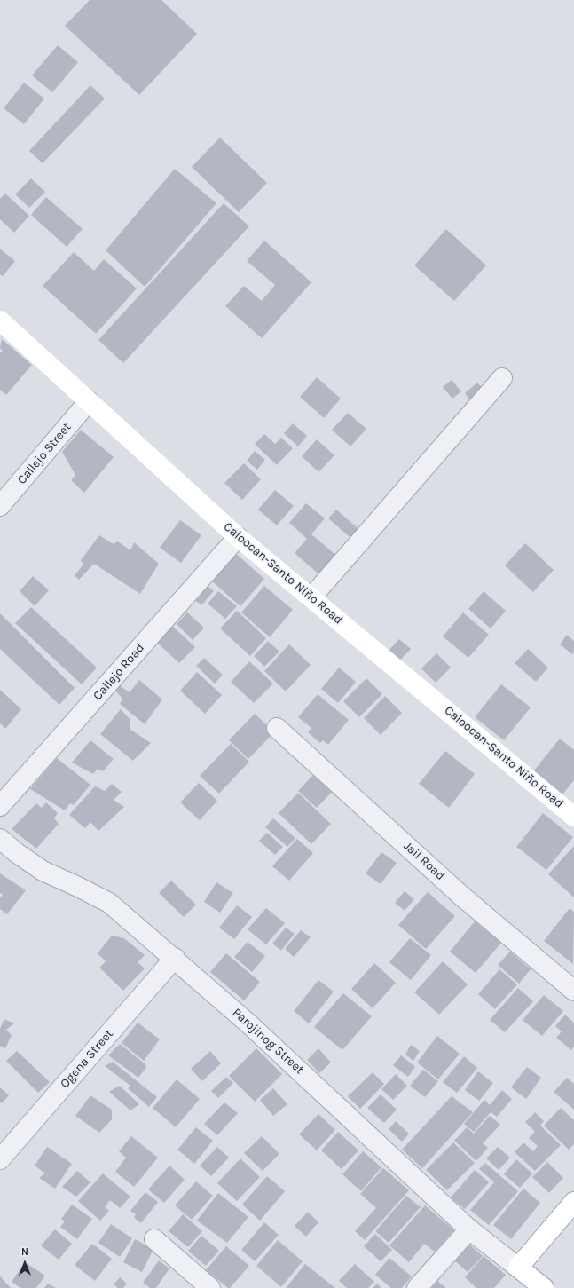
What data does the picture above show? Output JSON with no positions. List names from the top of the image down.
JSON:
{
  "streets": {
    "street": [
      "Callejo Street",
      "Caloocan-Santo Niño Road",
      "Callejo Road",
      "Jail Road",
      "Parojinog Street",
      "Ogena Street"
    ]
  },
  "crossings": [
    ["Callejo Street", "Caloocan-Santo Niño Road"],
    ["Caloocan-Santo Niño Road", "Callejo Road"],
    ["Parojinog Street", "Ogena Street"]
  ],
  "north": "top"
}
